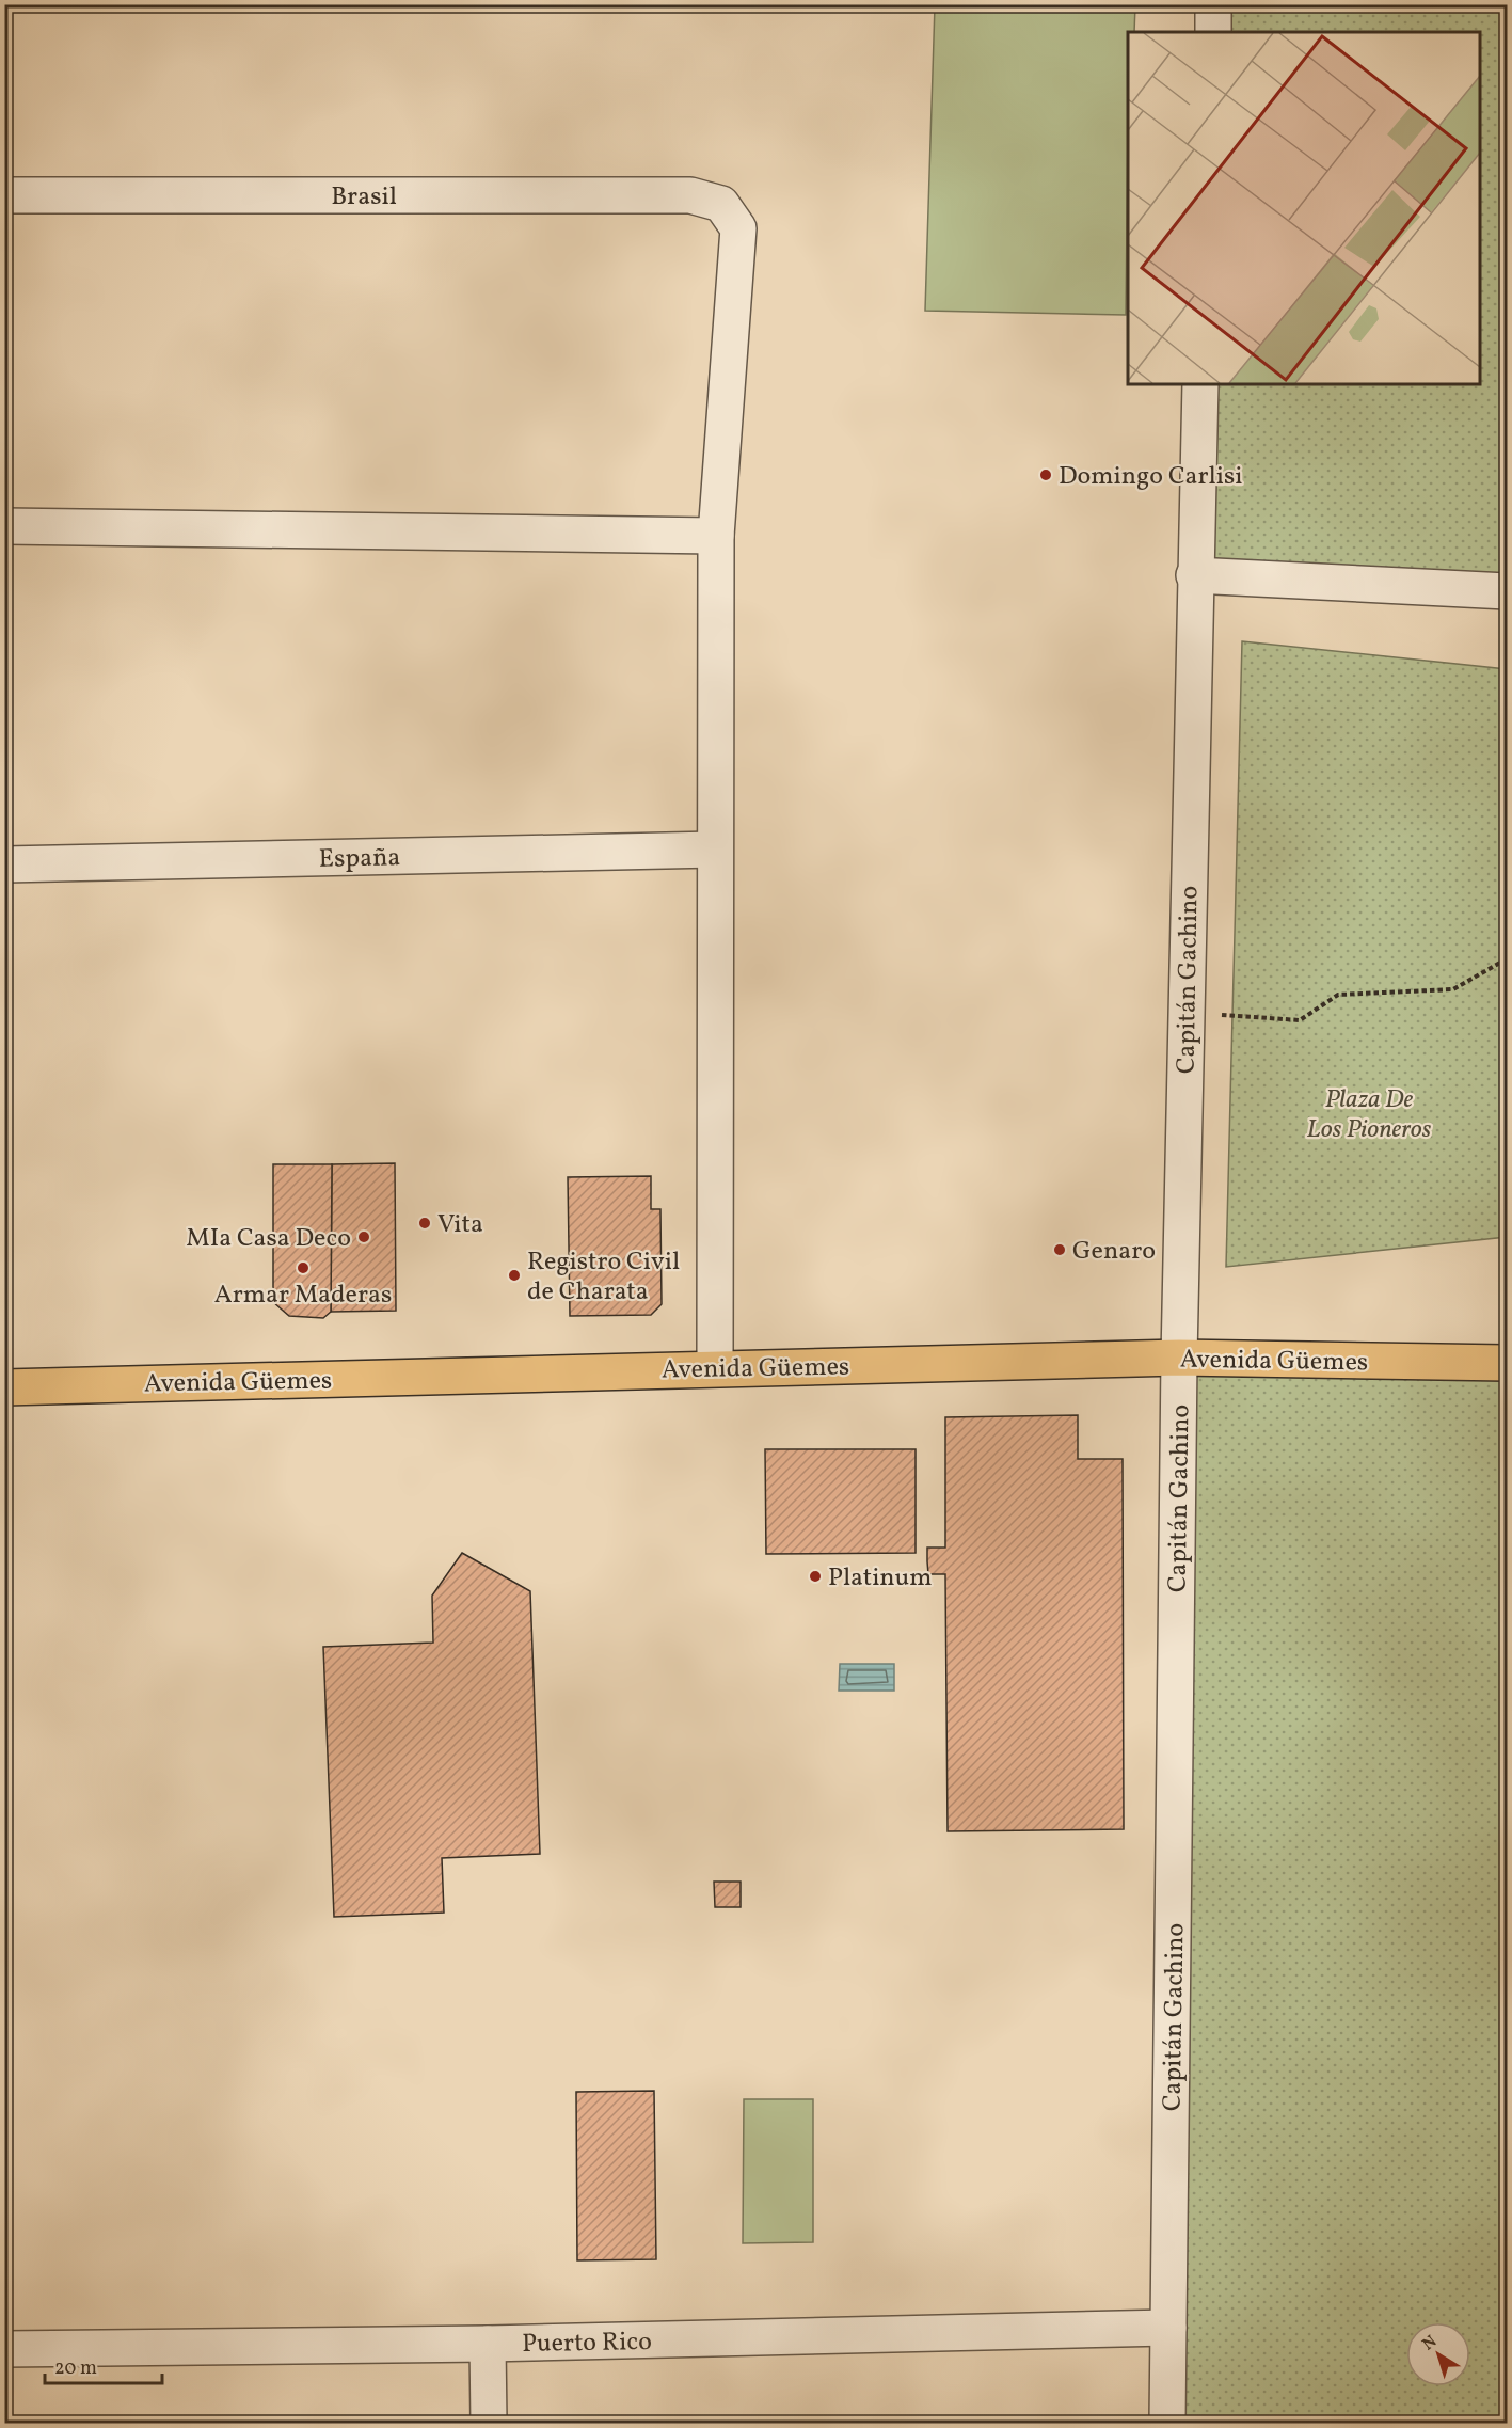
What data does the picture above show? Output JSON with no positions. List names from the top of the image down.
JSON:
{
  "streets": {
    "main road": ["Avenida Güemes"],
    "street": [
      "Brasil",
      "España",
      "Capitán Gachino",
      "Puerto Rico"
    ]
  },
  "crossings": [
    ["Capitán Gachino", "Avenida Güemes"],
    ["Capitán Gachino", "Puerto Rico"]
  ],
  "parks": ["Plaza De Los Pioneros"],
  "places": [
    "Domingo Carlisi",
    "Vita",
    "MIa Casa Deco",
    "Genaro",
    "Armar Maderas",
    "Registro Civil de Charata",
    "Platinum"
  ],
  "scale_bar": "20 m",
  "north": "top left"
}
